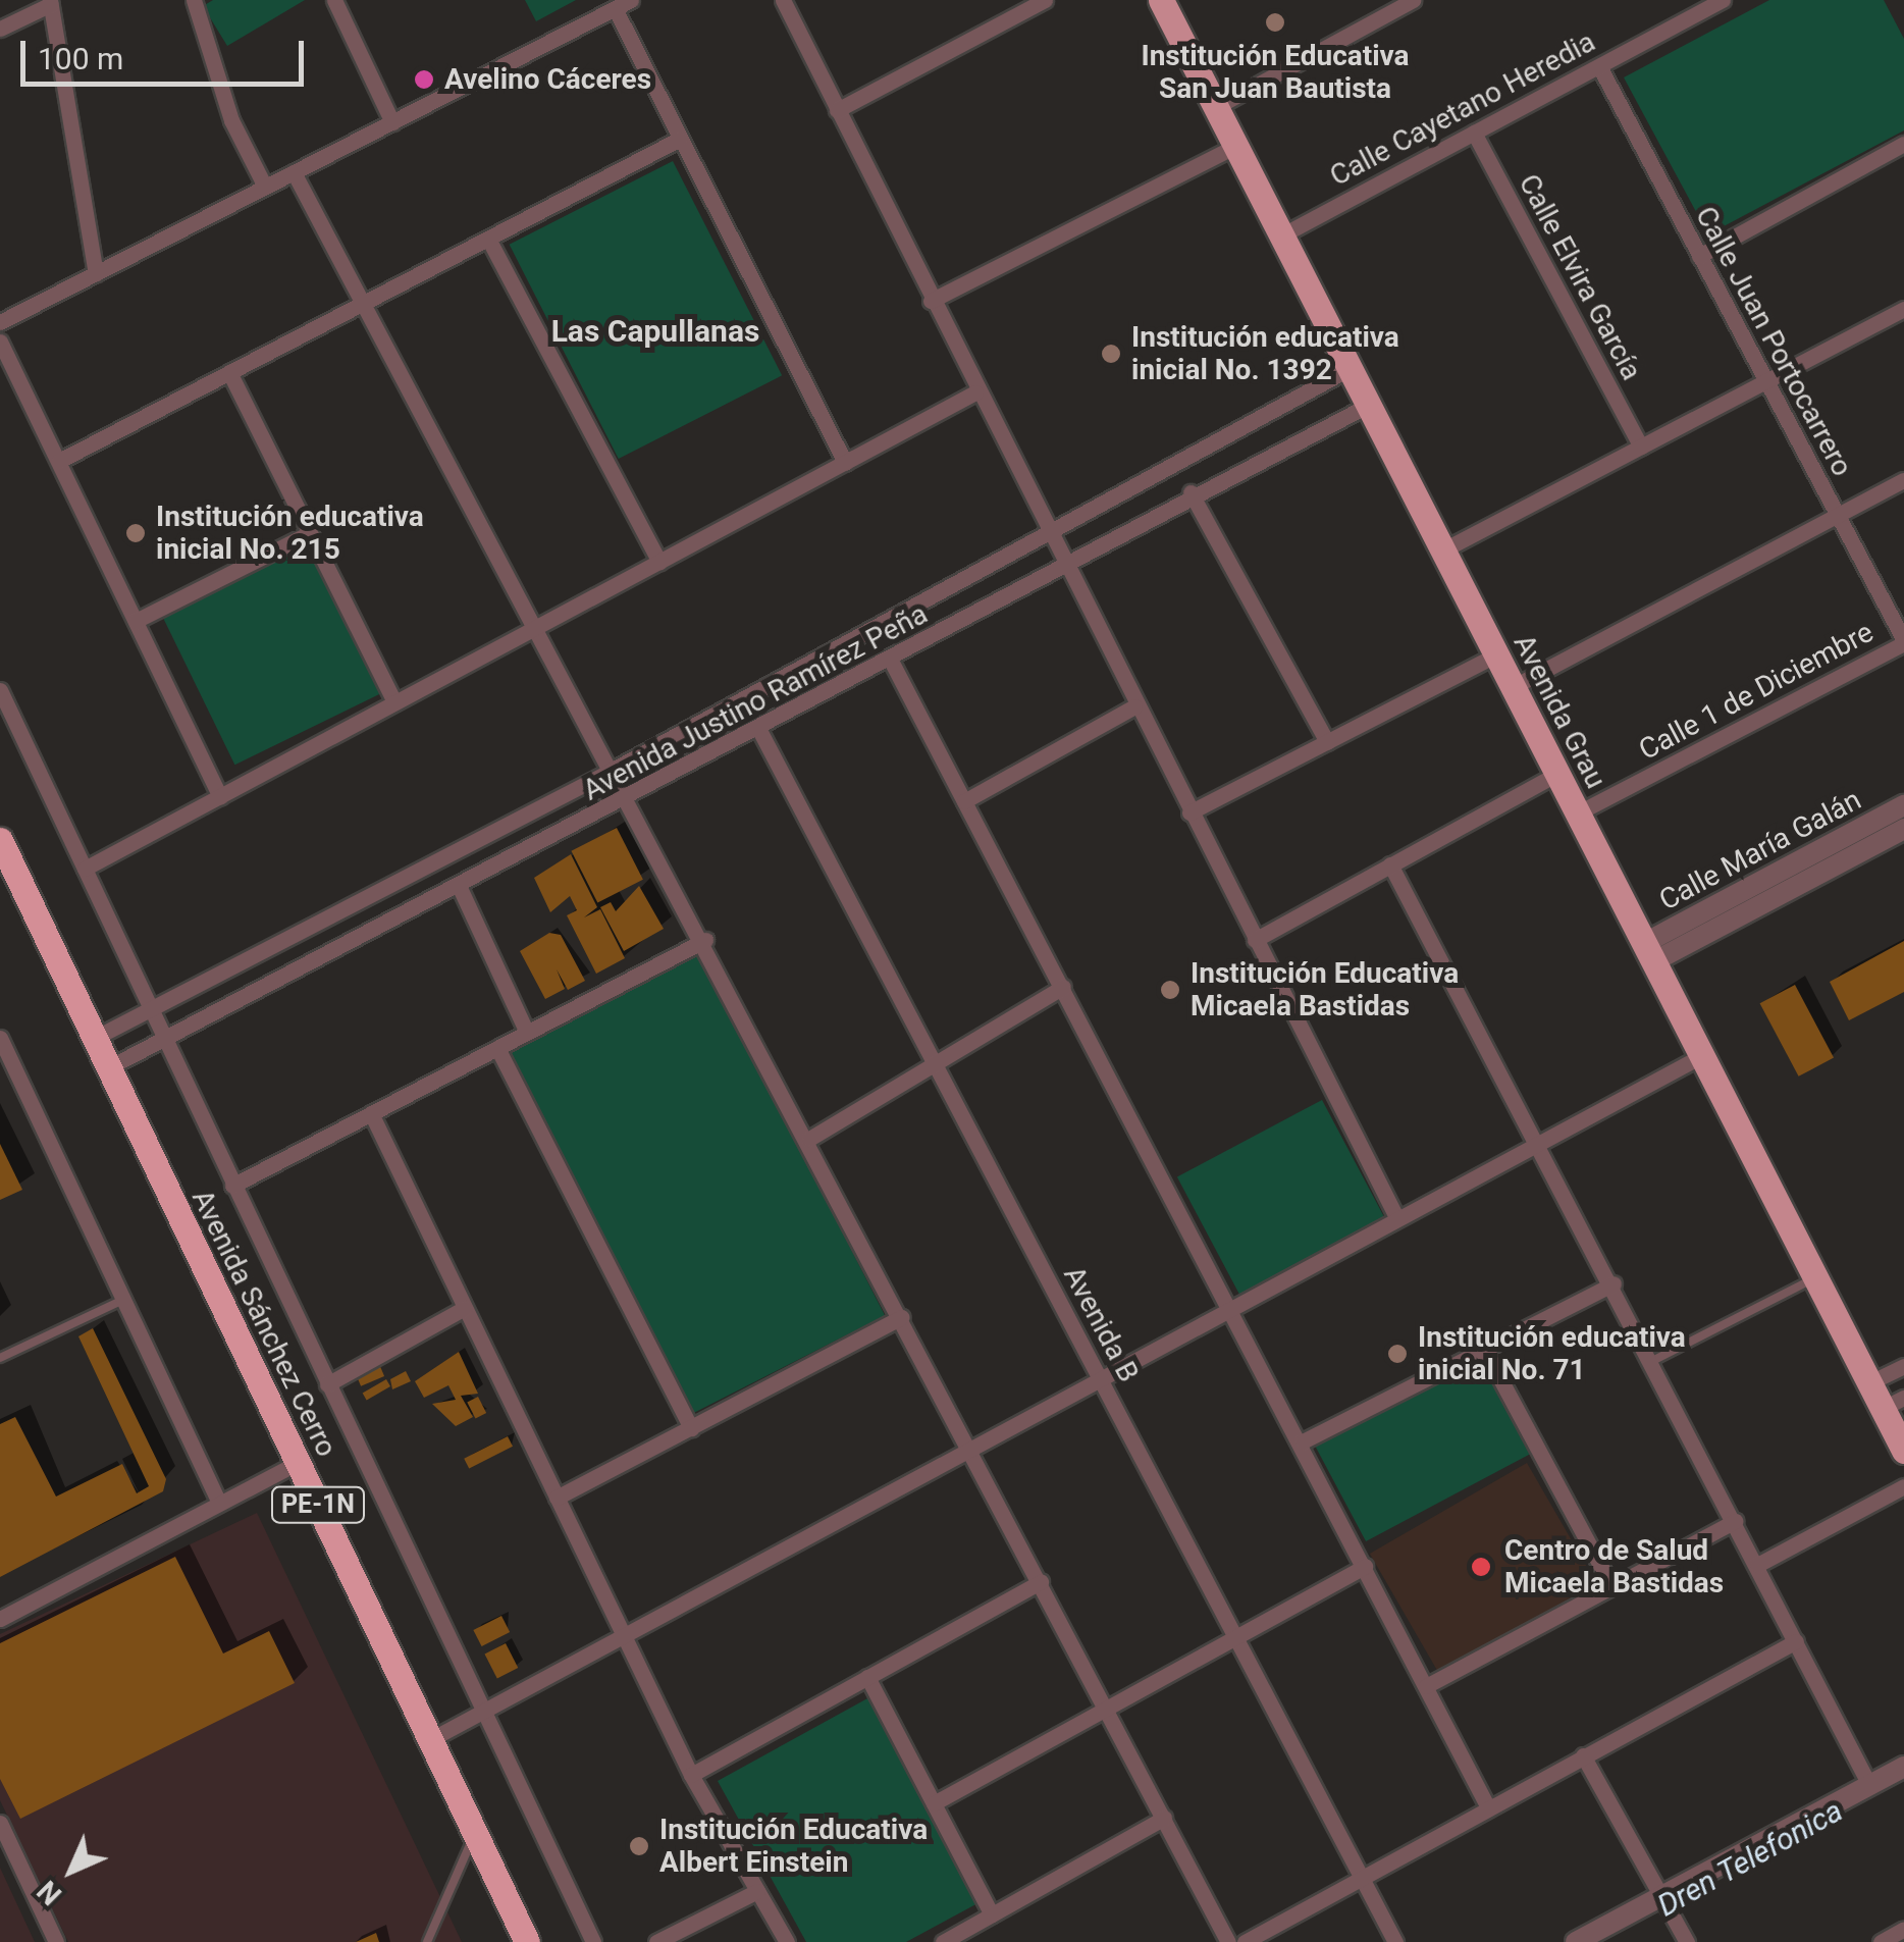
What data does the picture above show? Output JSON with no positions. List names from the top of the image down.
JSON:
{
  "streets": {
    "highway": ["Avenida Sánchez Cerro", "PE-1N"],
    "main road": ["Avenida Grau"],
    "street": [
      "Calle Cayetano Heredia",
      "Calle Elvira García",
      "Calle Juan Portocarrero",
      "Calle 1 de Diciembre",
      "Avenida Justino Ramírez Peña",
      "Calle María Galán",
      "Avenida B"
    ]
  },
  "crossings": [
    ["Calle Cayetano Heredia", "Calle Elvira García"],
    ["Calle Cayetano Heredia", "Calle Juan Portocarrero"],
    ["Calle Cayetano Heredia", "Avenida Grau"],
    ["Calle Juan Portocarrero", "Calle 1 de Diciembre"],
    ["Calle 1 de Diciembre", "Avenida Grau"],
    ["Avenida Justino Ramírez Peña", "Avenida Grau"],
    ["Avenida Justino Ramírez Peña", "Avenida Sánchez Cerro"],
    ["Avenida Justino Ramírez Peña", "Avenida B"],
    ["Avenida Grau", "Calle María Galán"]
  ],
  "districts": ["Las Capullanas"],
  "water": ["Dren Telefonica"],
  "places": [
    "Institución Educativa San Juan Bautista",
    "Avelino Cáceres",
    "Institución educativa inicial No. 1392",
    "Institución educativa inicial No. 215",
    "Institución Educativa Micaela Bastidas",
    "Institución educativa inicial No. 71",
    "Centro de Salud Micaela Bastidas",
    "Institución Educativa Albert Einstein"
  ],
  "scale_bar": "100 m",
  "north": "bottom left"
}
